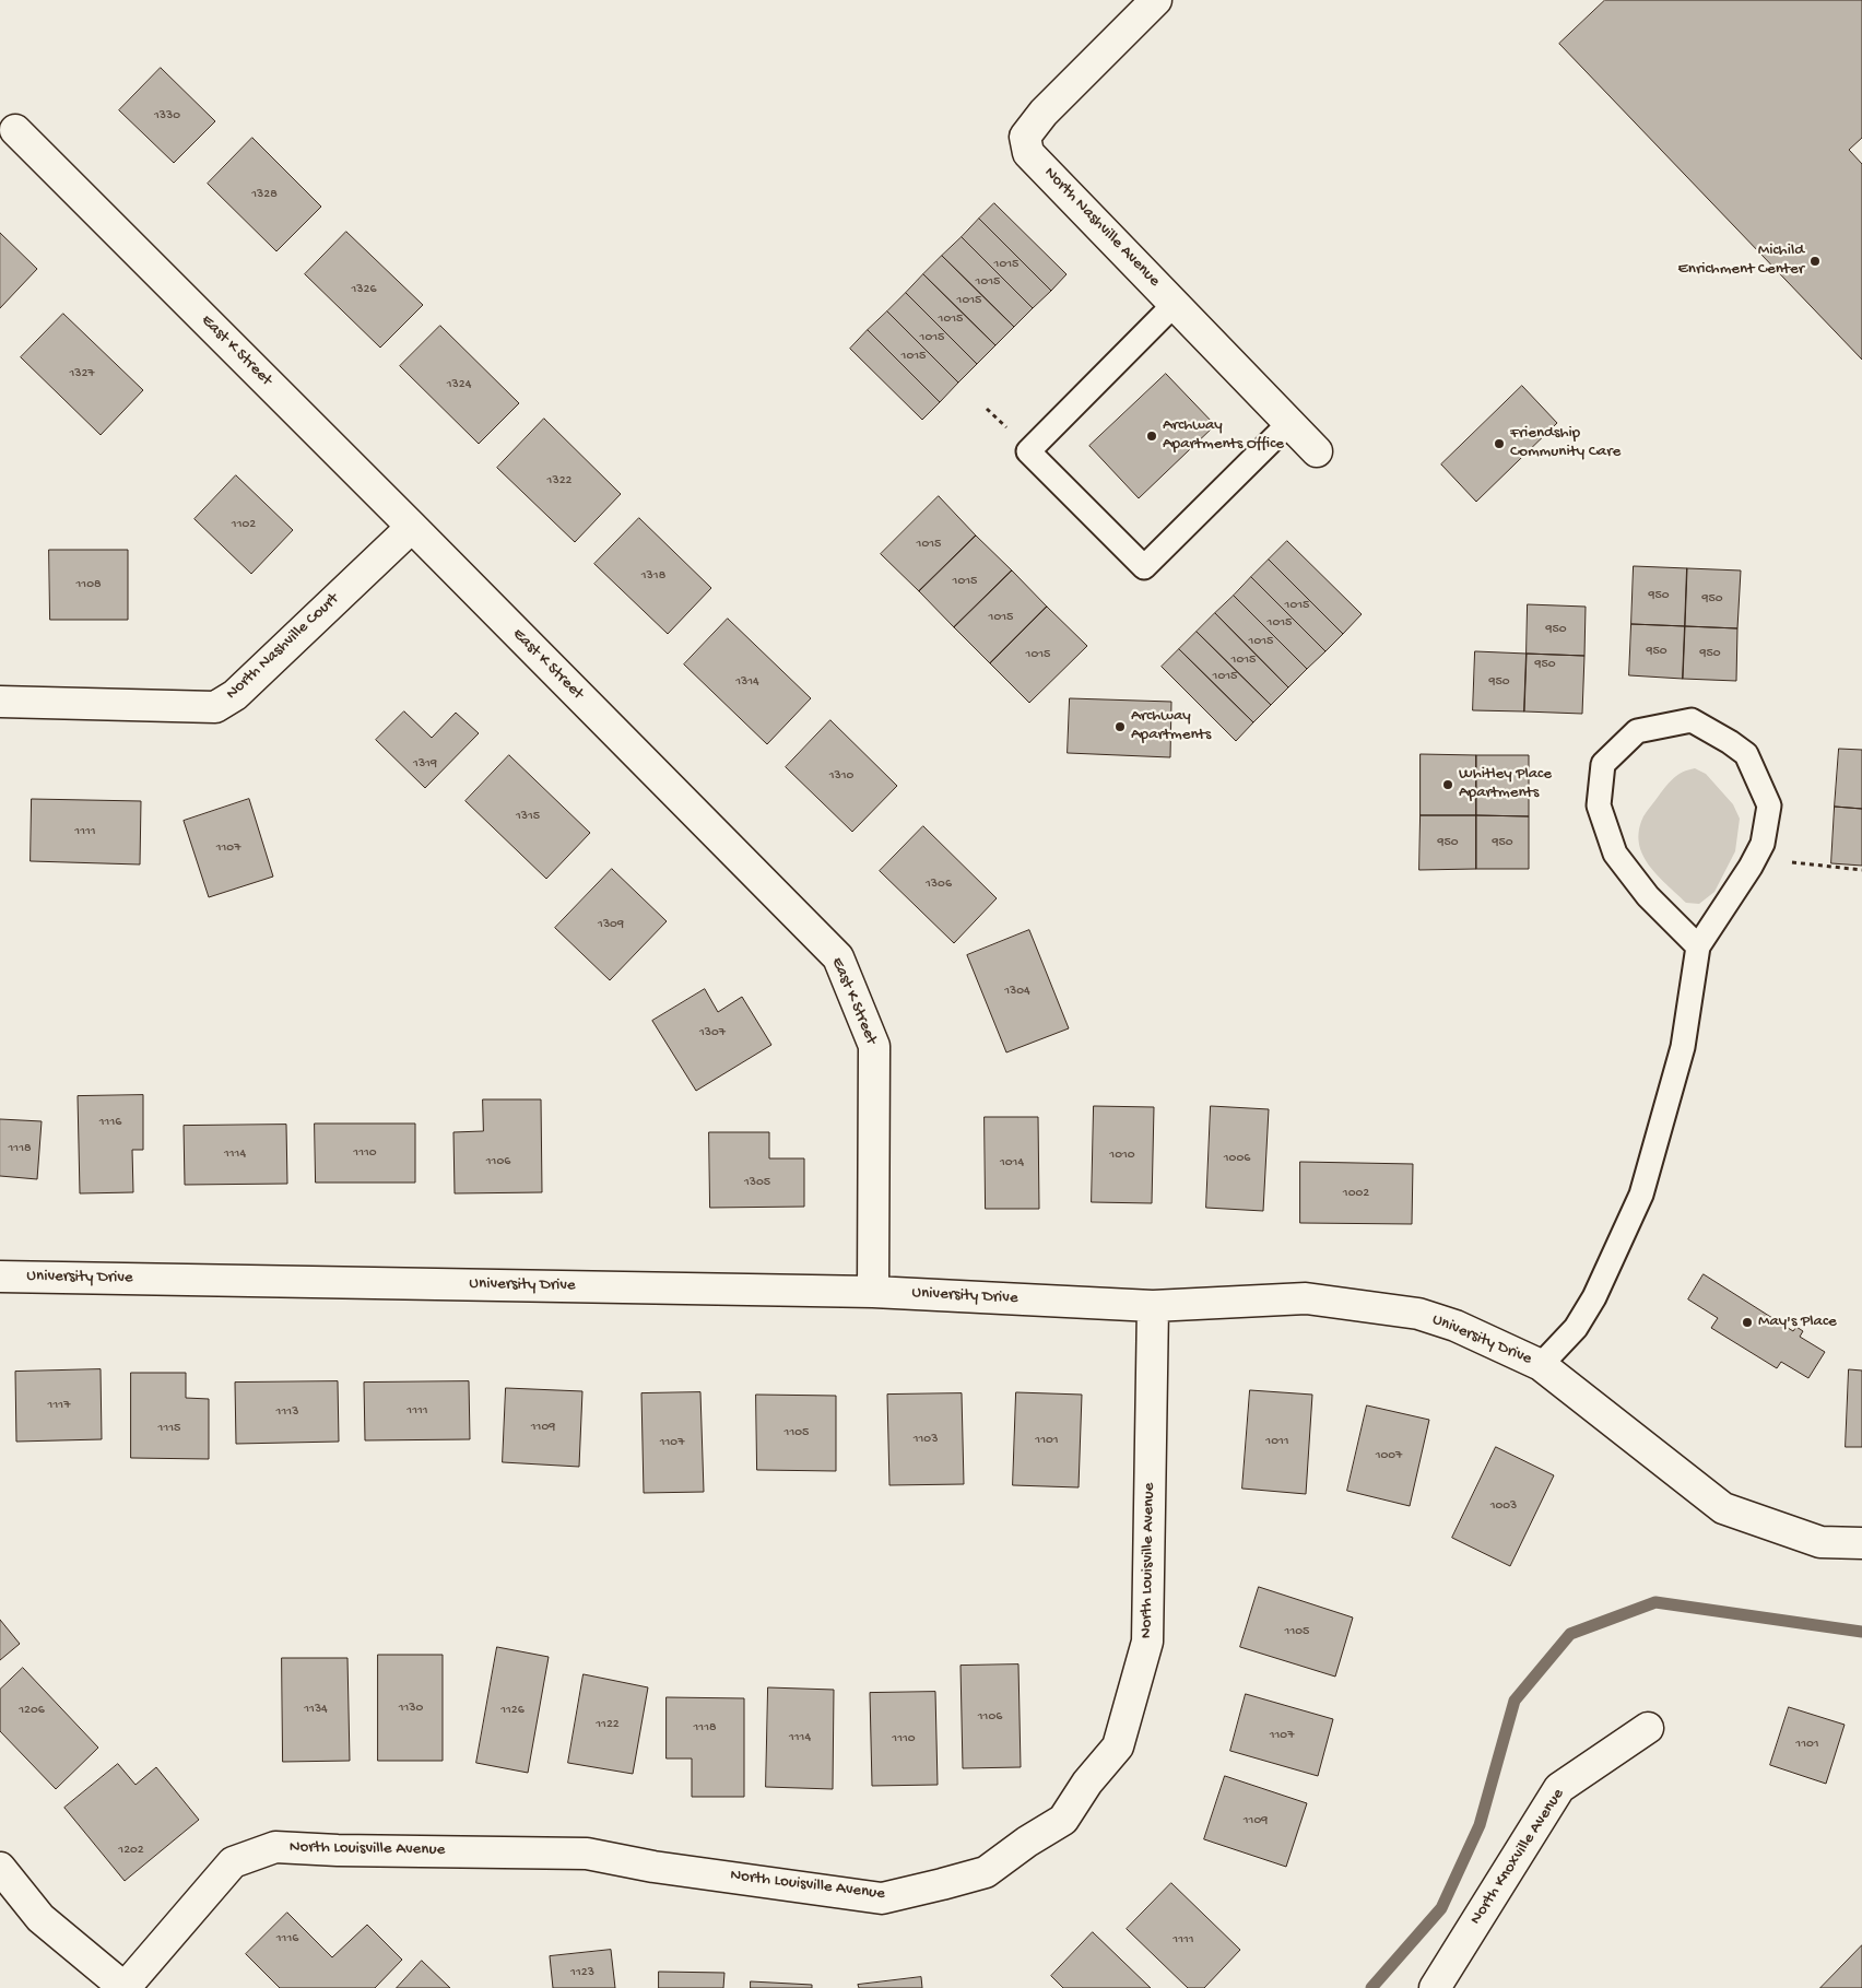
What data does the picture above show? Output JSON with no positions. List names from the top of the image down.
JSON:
{
  "streets": {
    "street": [
      "North Nashville Avenue",
      "East K Street",
      "North Nashville Court",
      "University Drive",
      "North Louisville Avenue",
      "North Knoxville Avenue"
    ]
  },
  "crossings": [
    ["East K Street", "North Nashville Court"],
    ["East K Street", "University Drive"],
    ["University Drive", "North Louisville Avenue"]
  ],
  "places": [
    "Michild Enrichment Center",
    "Archway Apartments Office",
    "Friendship Community Care",
    "Archway Apartments",
    "Whitley Place Apartments",
    "May's Place"
  ],
  "house_numbers": [
    "1330",
    "1328",
    "1015",
    "1015",
    "1326",
    "1015",
    "1015",
    "1015",
    "1015",
    "1327",
    "1324",
    "1322",
    "1102",
    "1015",
    "1318",
    "1015",
    "1108",
    "950",
    "950",
    "1015",
    "1015",
    "1015",
    "950",
    "1015",
    "950",
    "950",
    "1015",
    "1015",
    "950",
    "1015",
    "1314",
    "950",
    "1319",
    "1310",
    "1315",
    "1111",
    "950",
    "950",
    "1107",
    "1306",
    "1309",
    "1304",
    "1307",
    "1116",
    "1118",
    "1110",
    "1114",
    "1010",
    "1006",
    "1106",
    "1014",
    "1305",
    "1002",
    "1117",
    "1111",
    "1113",
    "1109",
    "1115",
    "1105",
    "1103",
    "1101",
    "1011",
    "1107",
    "1007",
    "1003",
    "1105",
    "1130",
    "1134",
    "1206",
    "1126",
    "1106",
    "1122",
    "1118",
    "1107",
    "1114",
    "1110",
    "1101",
    "1109",
    "1202",
    "1116",
    "1111",
    "1123"
  ]
}
